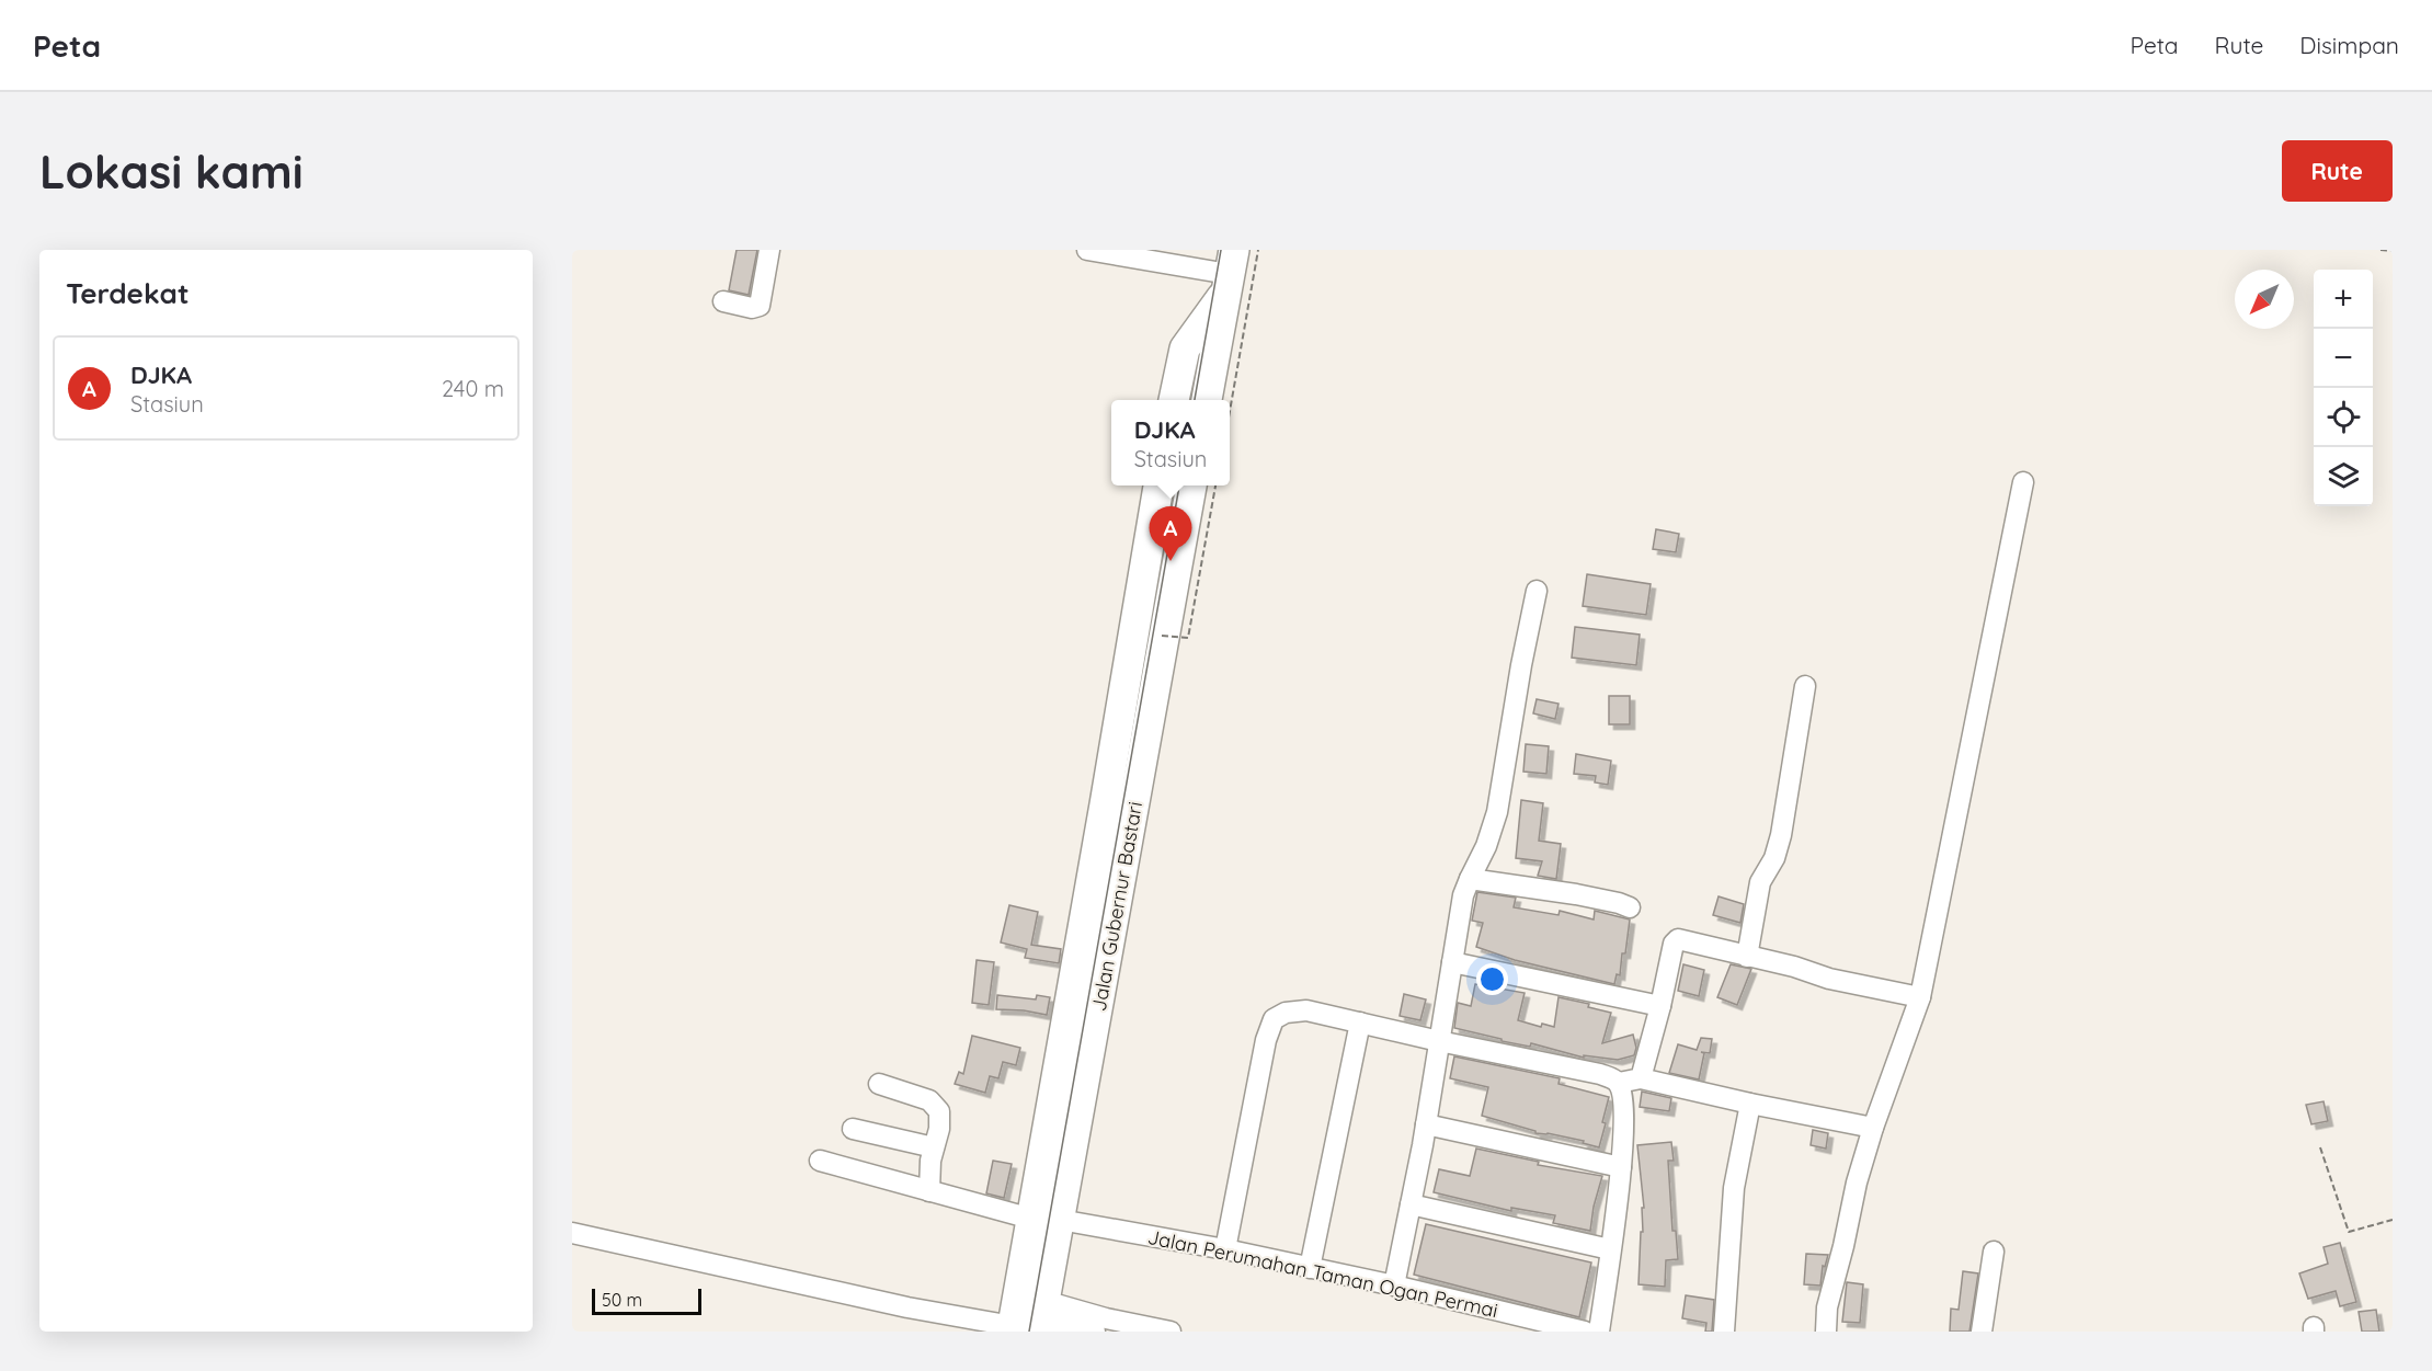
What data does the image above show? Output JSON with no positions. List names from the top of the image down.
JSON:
{
  "streets": {
    "highway": ["Jalan Gubernur Bastari"],
    "street": ["Jalan Perumahan Taman Ogan Permai"]
  },
  "crossings": [
    ["Jalan Gubernur Bastari", "Jalan Perumahan Taman Ogan Permai"]
  ],
  "scale_bar": "50 m",
  "north": "bottom left",
  "page": {
    "header": "Peta",
    "nav": ["Peta", "Rute", "Disimpan"],
    "buttons": "Rute",
    "title": "Lokasi kami",
    "heading": "Terdekat",
    "map_buttons": ["+", "−"],
    "list": [
      {
        "mark": "A",
        "name": "DJKA",
        "note": "Stasiun",
        "value": "240 m"
      }
    ],
    "popup": ["DJKA", "Stasiun"],
    "pins": "A",
    "scale": "50 m"
  }
}
